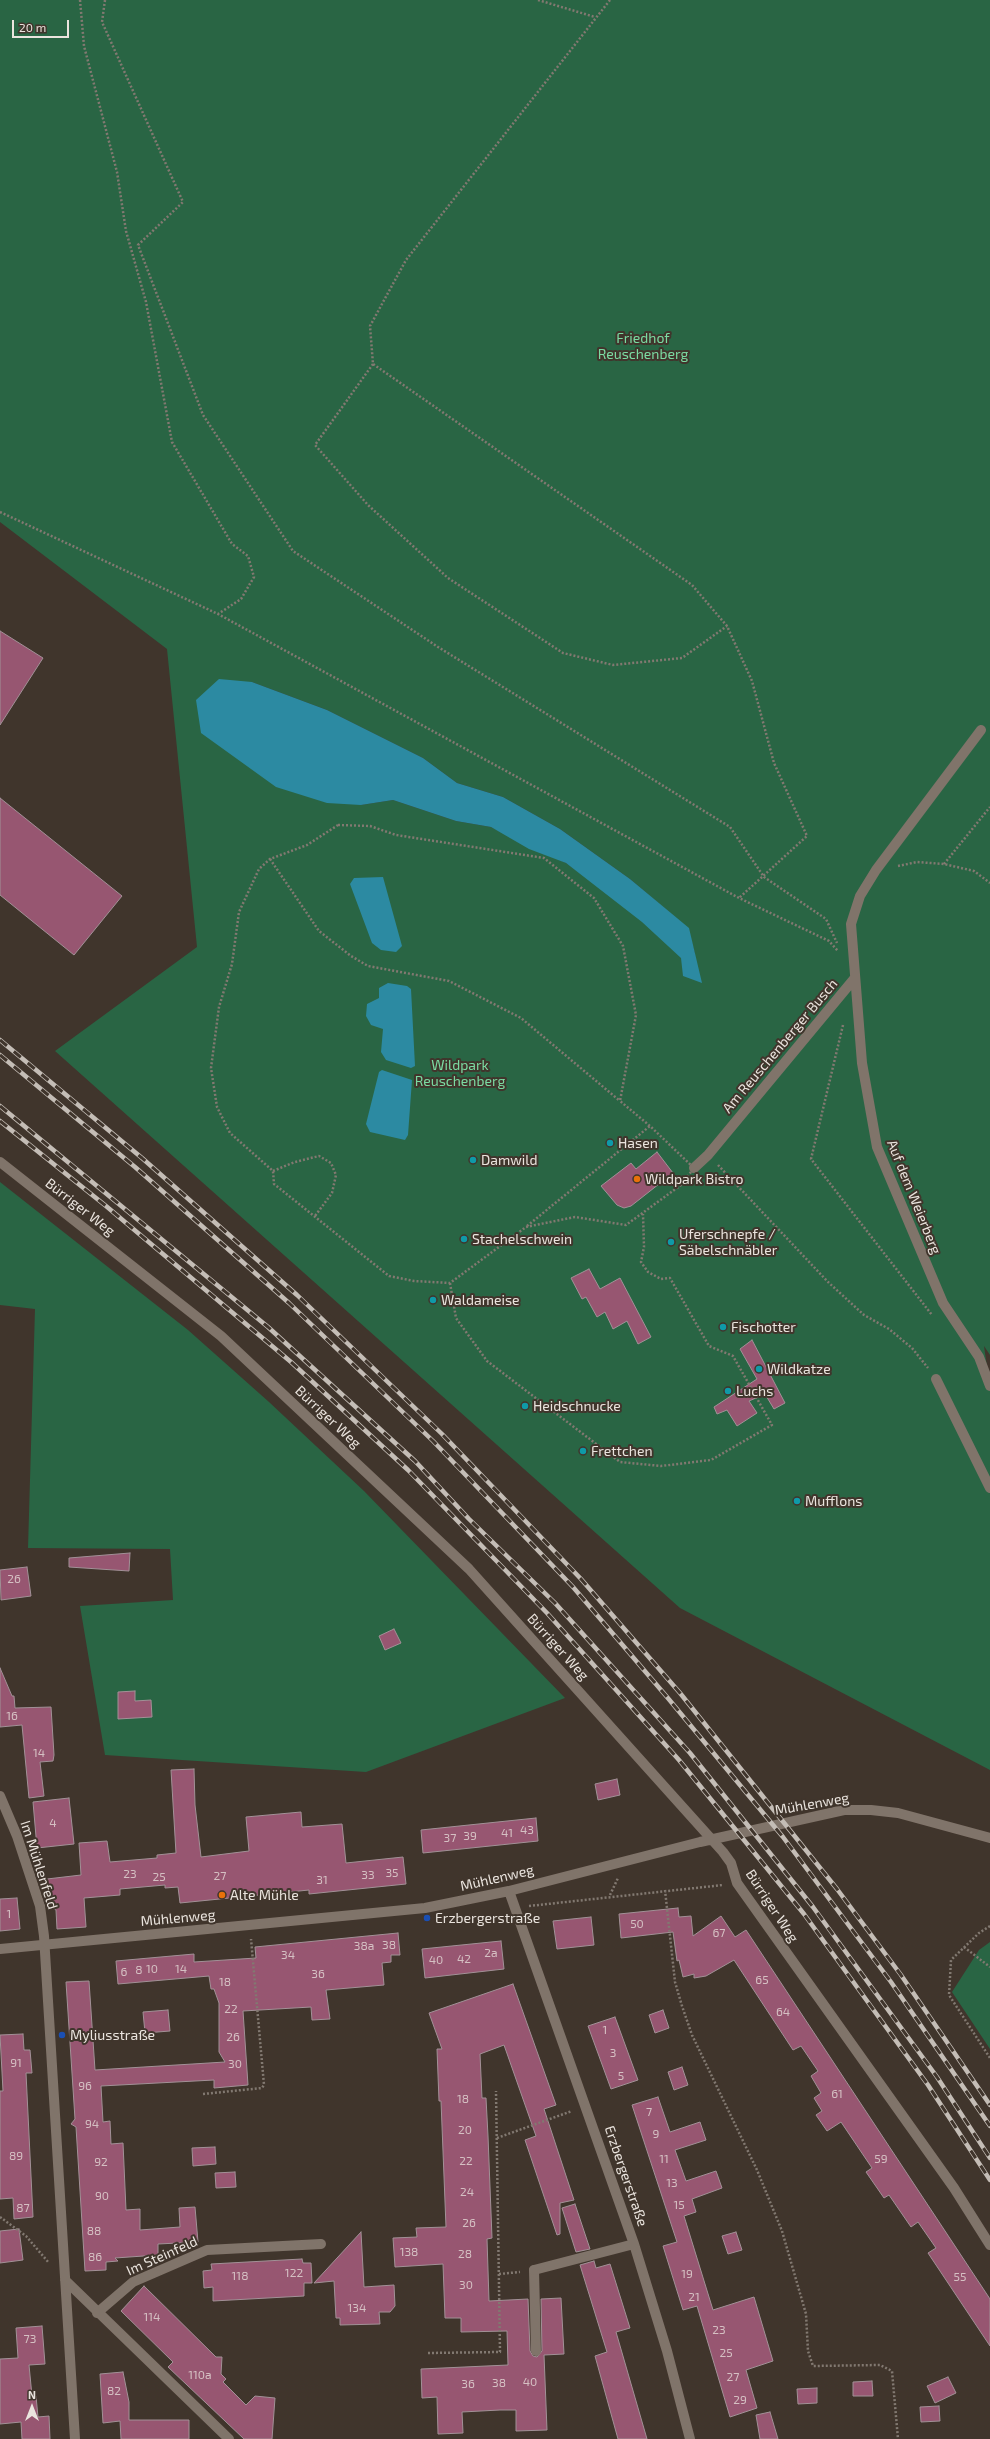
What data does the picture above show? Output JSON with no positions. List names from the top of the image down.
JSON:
{
  "streets": {
    "street": [
      "Am Reuschenberger Busch",
      "Auf dem Weierberg",
      "Bürriger Weg",
      "Mühlenweg",
      "Im Mühlenfeld",
      "Erzbergerstraße",
      "Im Steinfeld"
    ]
  },
  "crossings": [
    ["Am Reuschenberger Busch", "Auf dem Weierberg"],
    ["Mühlenweg", "Im Mühlenfeld"],
    ["Mühlenweg", "Erzbergerstraße"]
  ],
  "parks": ["Friedhof Reuschenberg", "Wildpark Reuschenberg"],
  "places": [
    "Hasen",
    "Damwild",
    "Wildpark Bistro",
    "Stachelschwein",
    "Uferschnepfe / Säbelschnäbler",
    "Waldameise",
    "Fischotter",
    "Wildkatze",
    "Luchs",
    "Heidschnucke",
    "Frettchen",
    "Mufflons",
    "Alte Mühle",
    "Erzbergerstraße",
    "Myliusstraße"
  ],
  "house_numbers": [
    "26",
    "16",
    "14",
    "4",
    "43",
    "41",
    "39",
    "37",
    "35",
    "23",
    "33",
    "27",
    "25",
    "31",
    "1",
    "50",
    "67",
    "38",
    "38a",
    "2a",
    "34",
    "42",
    "40",
    "10",
    "14",
    "8",
    "6",
    "36",
    "65",
    "18",
    "22",
    "64",
    "1",
    "26",
    "3",
    "91",
    "30",
    "5",
    "96",
    "61",
    "18",
    "7",
    "94",
    "20",
    "9",
    "89",
    "11",
    "59",
    "22",
    "92",
    "13",
    "24",
    "90",
    "15",
    "87",
    "26",
    "88",
    "138",
    "28",
    "86",
    "122",
    "19",
    "118",
    "55",
    "30",
    "21",
    "134",
    "114",
    "23",
    "73",
    "25",
    "110a",
    "27",
    "40",
    "38",
    "36",
    "82",
    "29"
  ],
  "scale_bar": "20 m",
  "north": "top"
}
